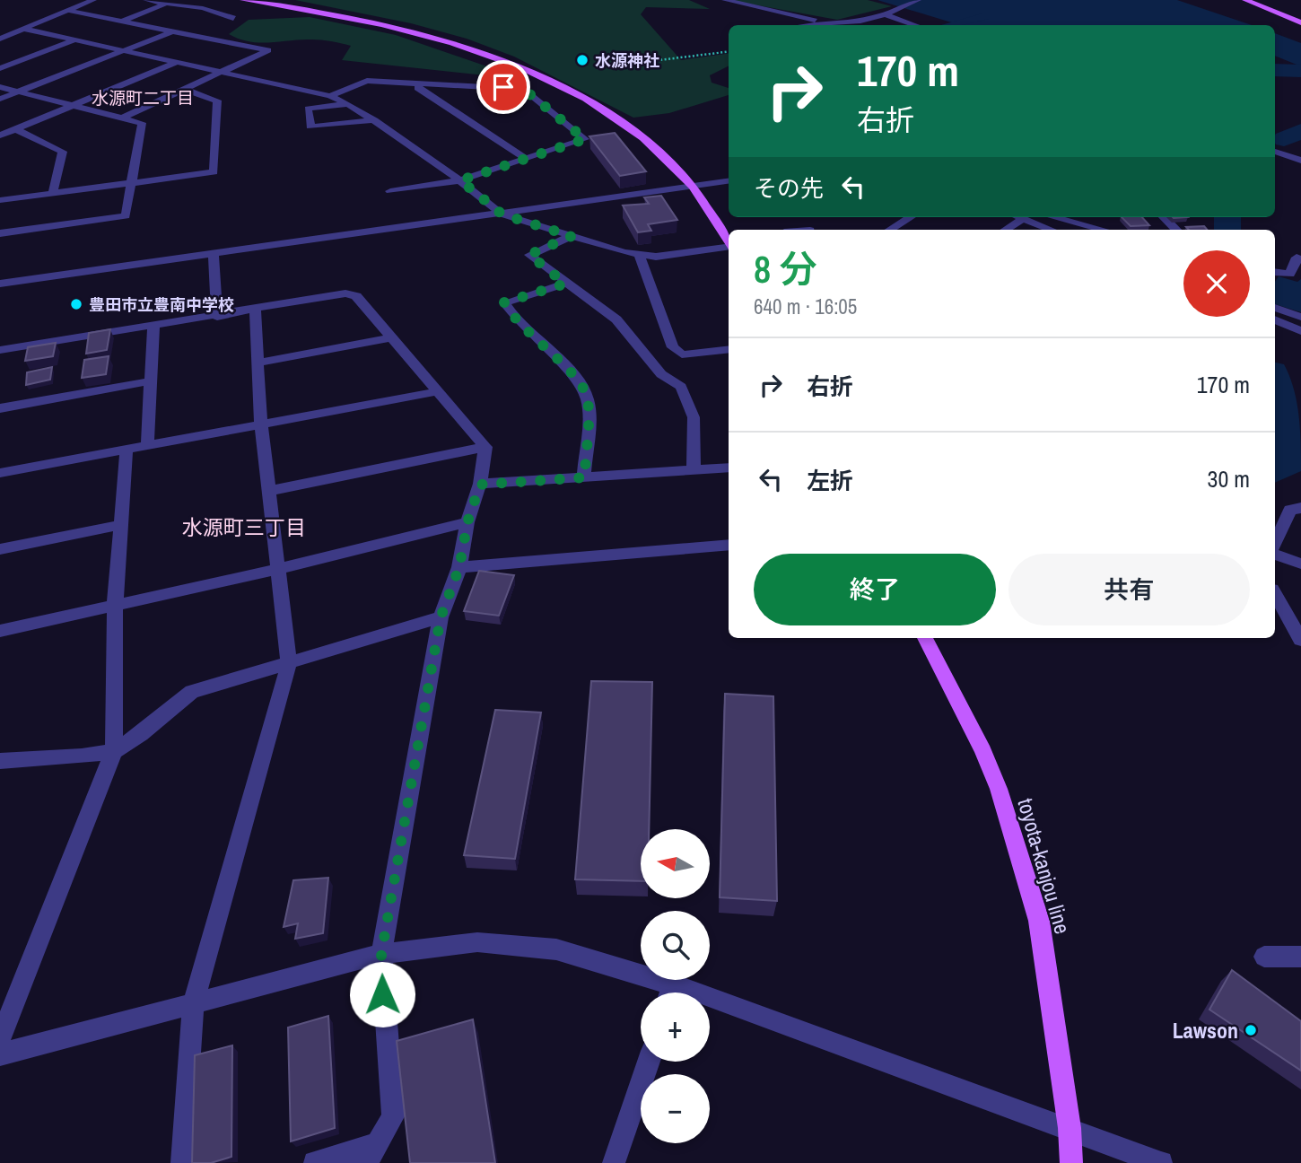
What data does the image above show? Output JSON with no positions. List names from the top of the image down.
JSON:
{
  "streets": {
    "main road": ["toyota-kanjou line"]
  },
  "districts": ["水源町二丁目", "水源町三丁目"],
  "places": ["水源神社", "豊田市立豊南中学校", "Lawson"],
  "north": "left",
  "page": {
    "turn": ["170 m", "右折"],
    "then": "その先",
    "heading": ["8 分", "640 m · 16:05"],
    "list": [
      {
        "name": "右折",
        "value": "170 m"
      },
      {
        "name": "左折",
        "value": "30 m"
      }
    ],
    "buttons": ["終了", "共有"],
    "map_buttons": ["+", "−"]
  }
}
